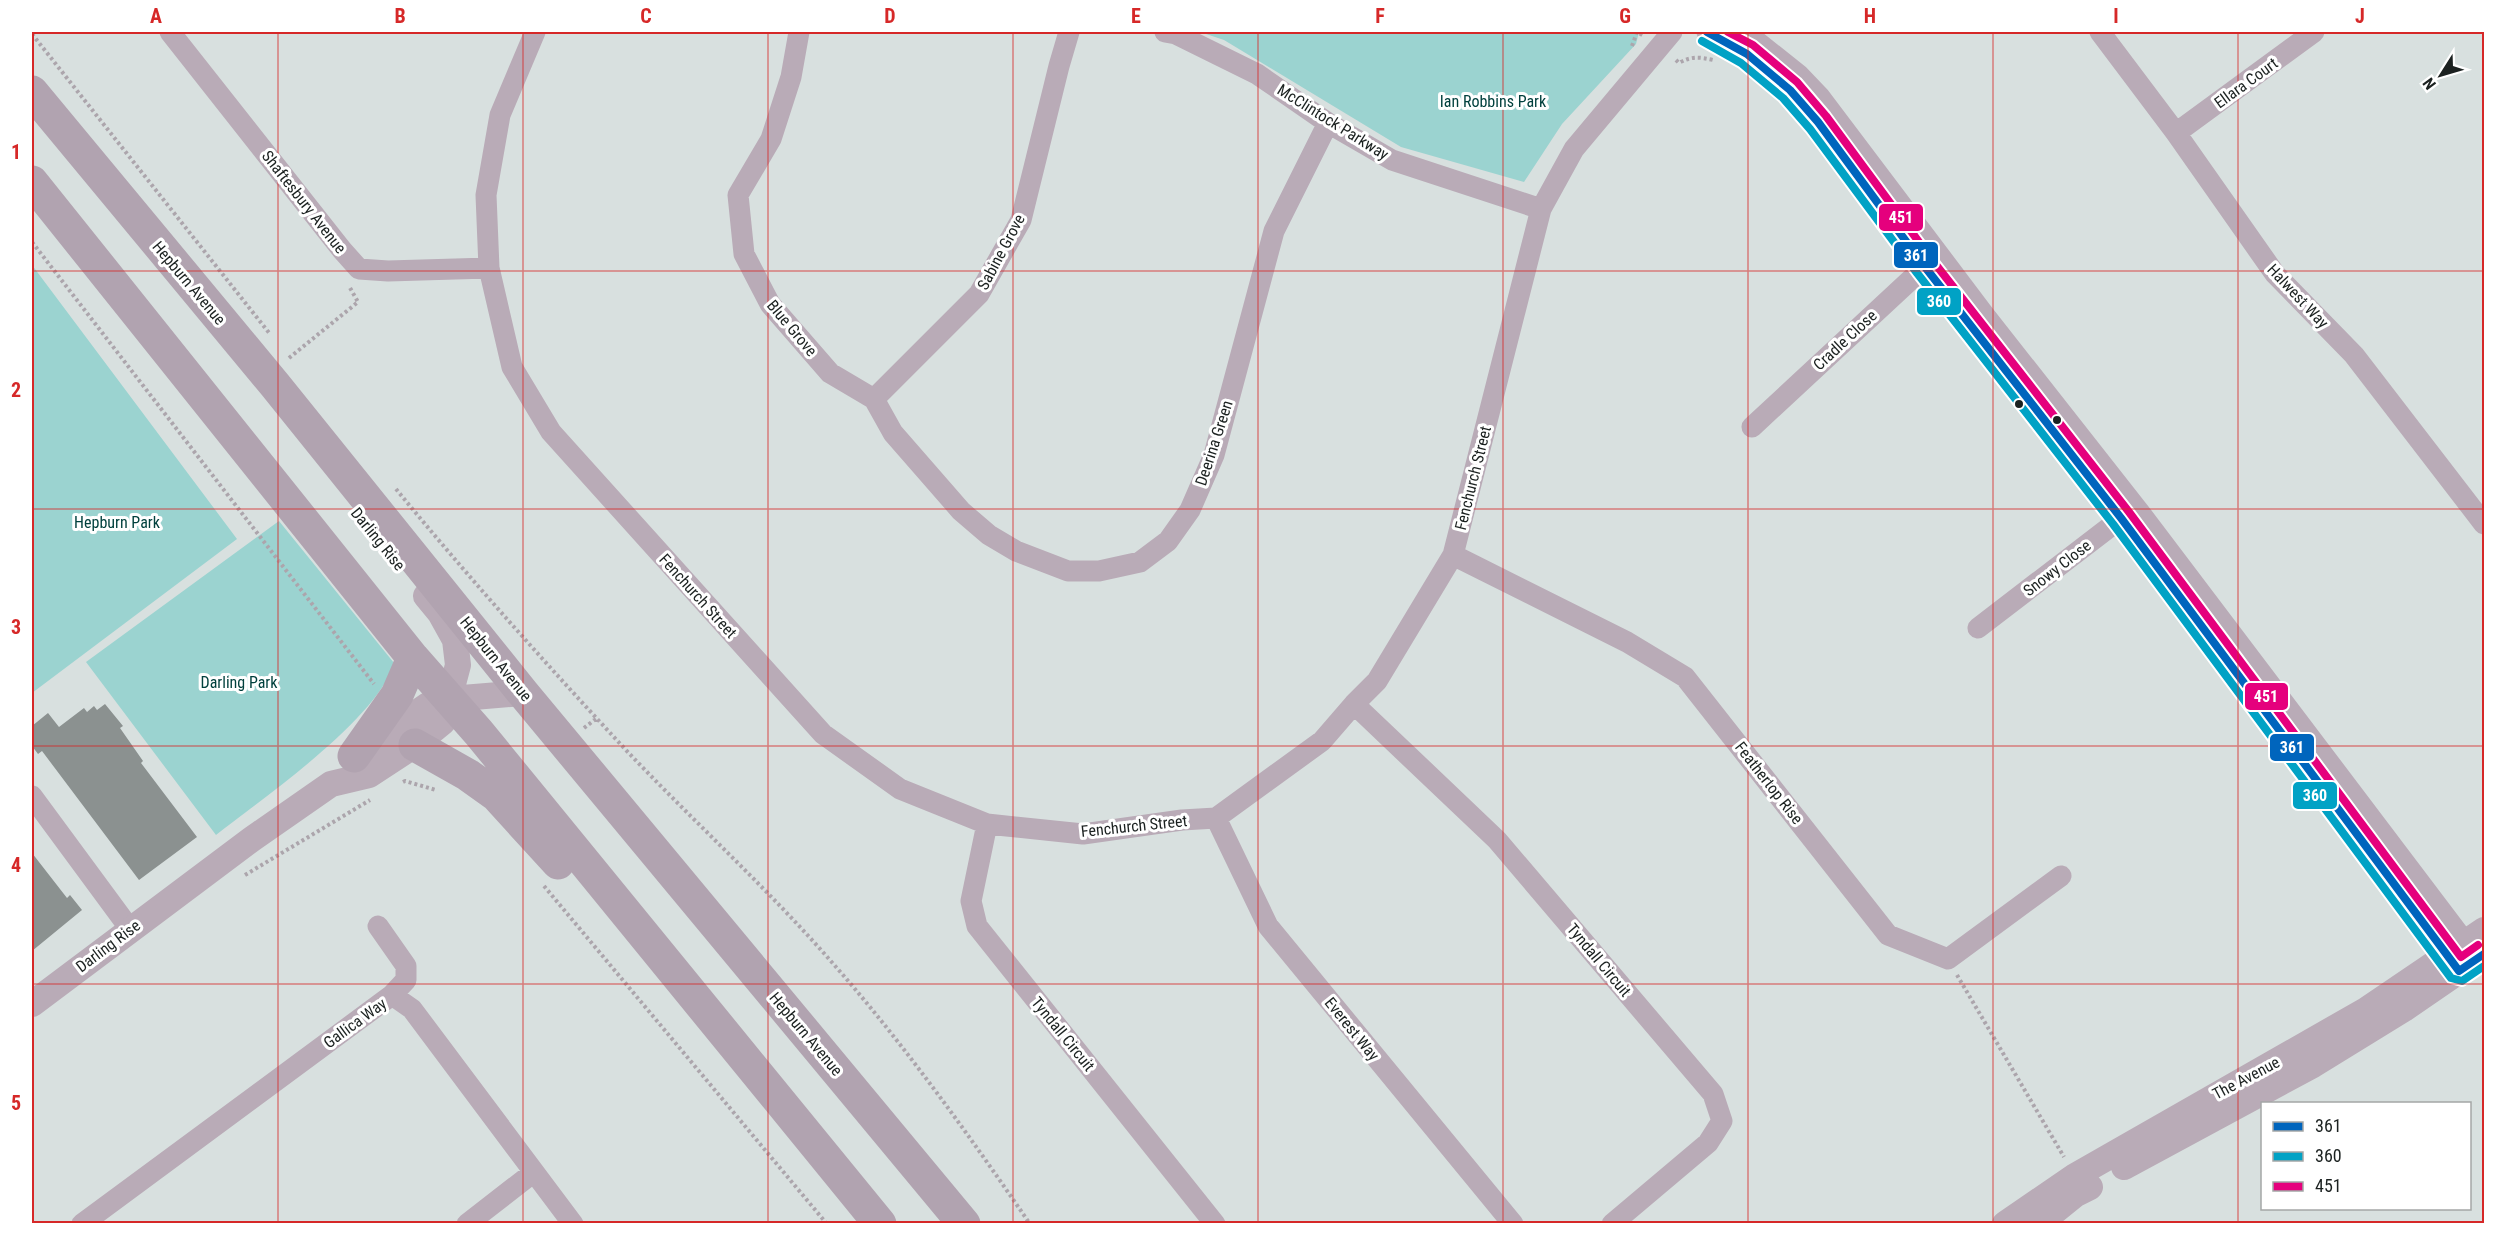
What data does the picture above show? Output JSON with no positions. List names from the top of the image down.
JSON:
{
  "streets": {
    "main road": ["Hepburn Avenue"],
    "street": [
      "Ellara Court",
      "McClintock Parkway",
      "Shaftesbury Avenue",
      "Sabine Grove",
      "Halwest Way",
      "Blue Grove",
      "Cradle Close",
      "Deerina Green",
      "Fenchurch Street",
      "Darling Rise",
      "Snowy Close",
      "Feathertop Rise",
      "Tyndall Circuit",
      "Gallica Way",
      "Everest Way",
      "The Avenue"
    ]
  },
  "crossings": [
    ["Ellara Court", "Halwest Way"],
    ["McClintock Parkway", "Deerina Green"],
    ["McClintock Parkway", "Fenchurch Street"],
    ["Shaftesbury Avenue", "Fenchurch Street"],
    ["Sabine Grove", "Blue Grove"],
    ["Sabine Grove", "Deerina Green"],
    ["Hepburn Avenue", "Darling Rise"],
    ["Blue Grove", "Deerina Green"],
    ["Fenchurch Street", "Feathertop Rise"],
    ["Fenchurch Street", "Tyndall Circuit"],
    ["Fenchurch Street", "Everest Way"]
  ],
  "parks": ["Ian Robbins Park", "Hepburn Park", "Darling Park"],
  "lines": ["transit line 361", "transit line 451", "transit line 360"],
  "legend": ["361", "360", "451"],
  "north": "bottom left",
  "grid": {
    "columns": [
      "A",
      "B",
      "C",
      "D",
      "E",
      "F",
      "G",
      "H",
      "I",
      "J"
    ],
    "rows": [
      "1",
      "2",
      "3",
      "4",
      "5"
    ]
  }
}
